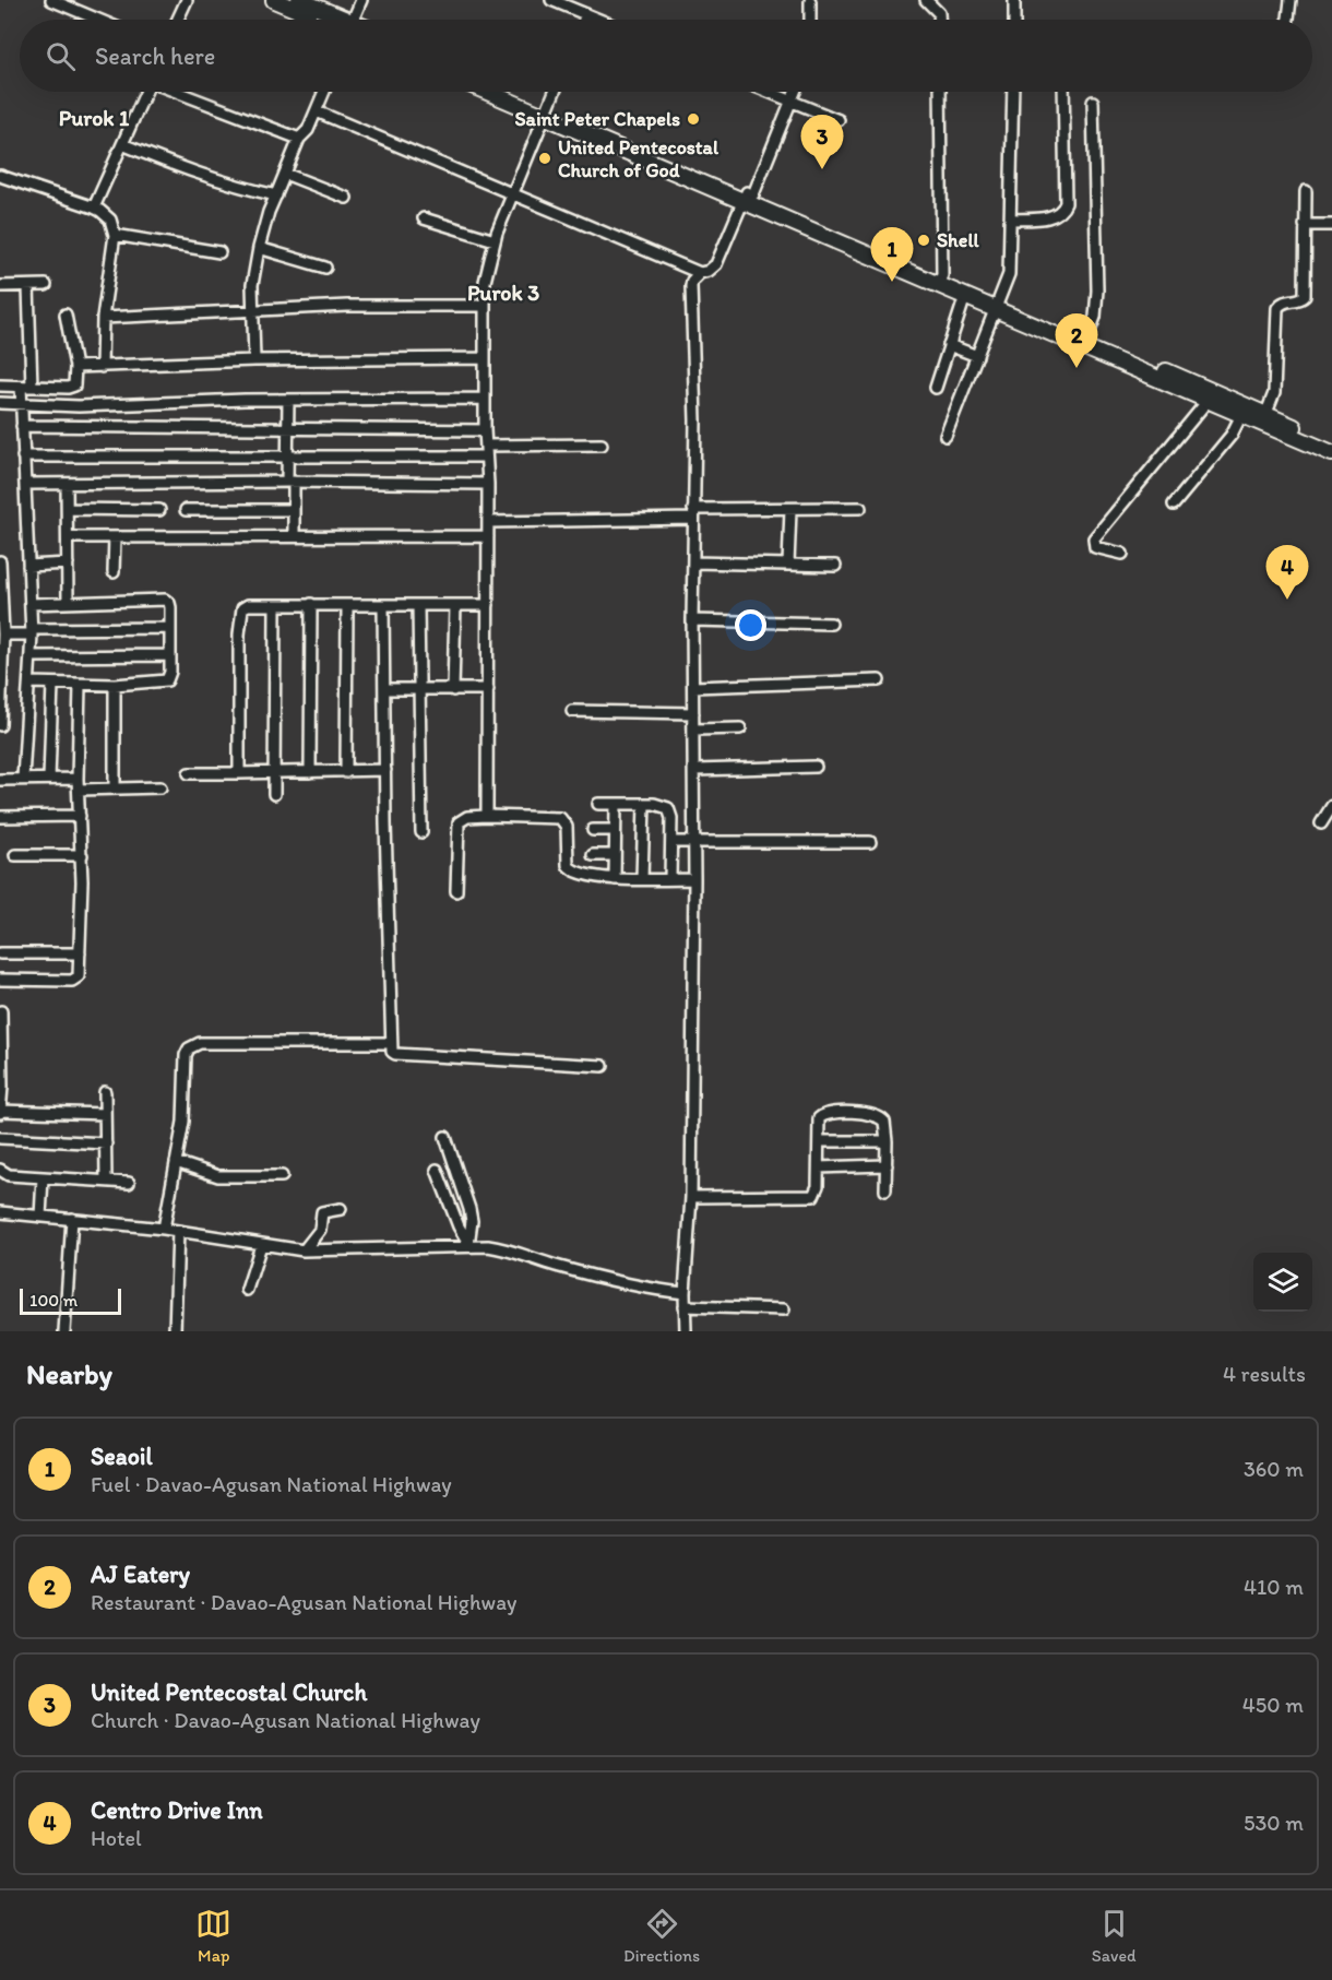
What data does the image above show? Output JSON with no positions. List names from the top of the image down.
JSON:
{
  "districts": ["Purok 1", "Purok 3"],
  "places": ["Saint Peter Chapels", "United Pentecostal Church of God", "Shell"],
  "scale_bar": "100 m",
  "page": {
    "search": "Search here",
    "pins": [
      "3",
      "1",
      "2",
      "4"
    ],
    "scale": "100 m",
    "heading": ["Nearby", "4 results"],
    "list": [
      {
        "mark": "1",
        "name": "Seaoil",
        "note": "Fuel · Davao-Agusan National Highway",
        "value": "360 m"
      },
      {
        "mark": "2",
        "name": "AJ Eatery",
        "note": "Restaurant · Davao-Agusan National Highway",
        "value": "410 m"
      },
      {
        "mark": "3",
        "name": "United Pentecostal Church",
        "note": "Church · Davao-Agusan National Highway",
        "value": "450 m"
      },
      {
        "mark": "4",
        "name": "Centro Drive Inn",
        "note": "Hotel",
        "value": "530 m"
      }
    ],
    "nav": ["Map", "Directions", "Saved"]
  }
}
